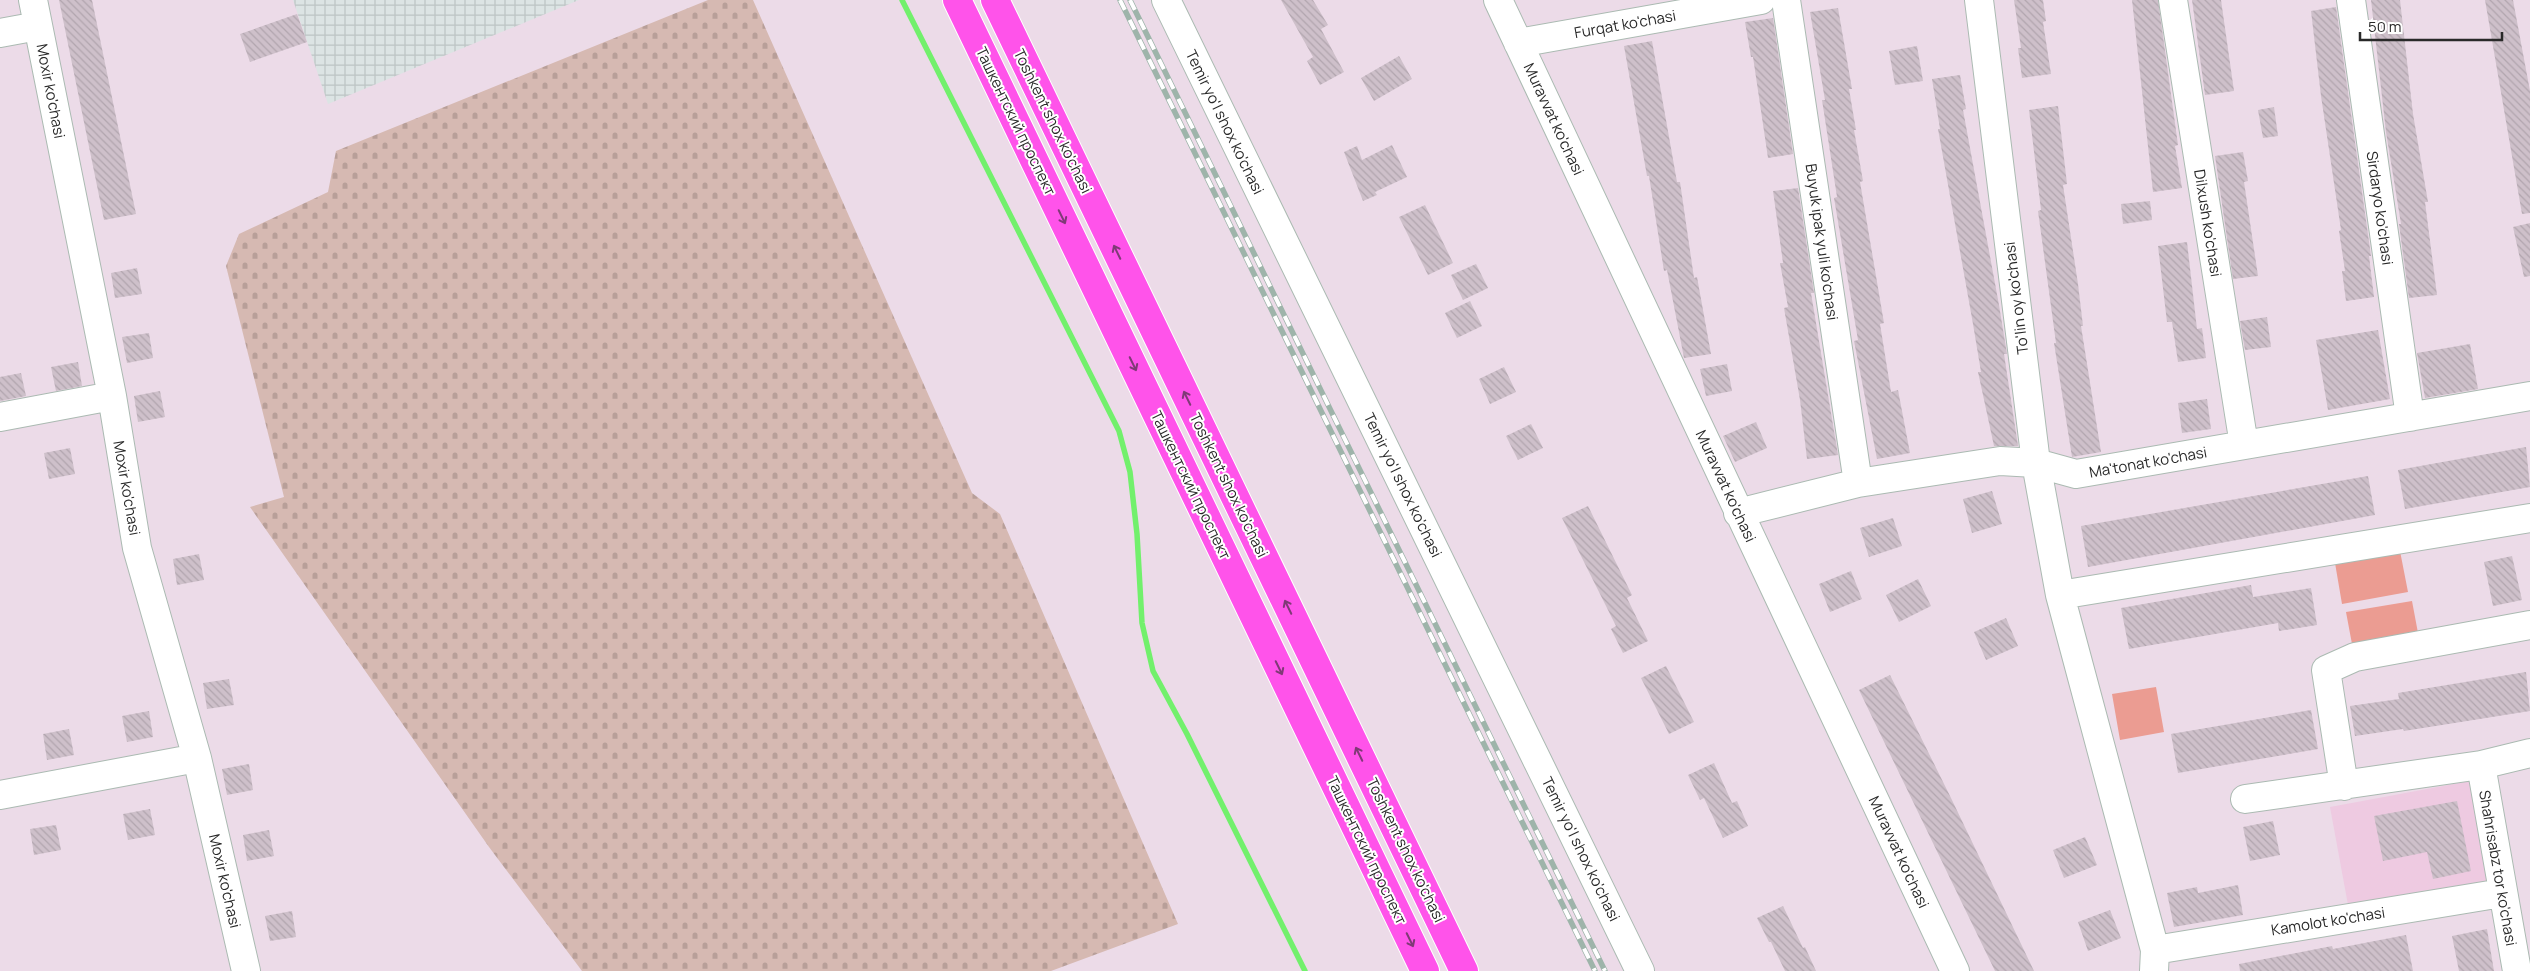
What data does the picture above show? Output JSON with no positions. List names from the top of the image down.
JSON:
{
  "streets": {
    "highway": ["Ташкентский проспект", "Toshkent shox ko'chasi"],
    "street": [
      "Furqat ko'chasi",
      "Moxir ko'chasi",
      "Muravvat ko'chasi",
      "Temir yo'l shox ko'chasi",
      "Sirdaryo ko'chasi",
      "Dilxush ko'chasi",
      "Buyuk ipak yuli ko'chasi",
      "To'lin oy ko'chasi",
      "Ma'tonat ko'chasi",
      "Shahrisabz tor ko'chasi",
      "Kamolot ko'chasi"
    ]
  },
  "crossings": [
    ["Furqat ko'chasi", "Muravvat ko'chasi"],
    ["Muravvat ko'chasi", "Ma'tonat ko'chasi"],
    ["Sirdaryo ko'chasi", "Ma'tonat ko'chasi"],
    ["Dilxush ko'chasi", "Ma'tonat ko'chasi"],
    ["Buyuk ipak yuli ko'chasi", "Ma'tonat ko'chasi"],
    ["To'lin oy ko'chasi", "Ma'tonat ko'chasi"],
    ["To'lin oy ko'chasi", "Kamolot ko'chasi"],
    ["Shahrisabz tor ko'chasi", "Kamolot ko'chasi"]
  ],
  "one_way": ["Ташкентский проспект", "Toshkent shox ko'chasi"],
  "scale_bar": "50 m"
}
